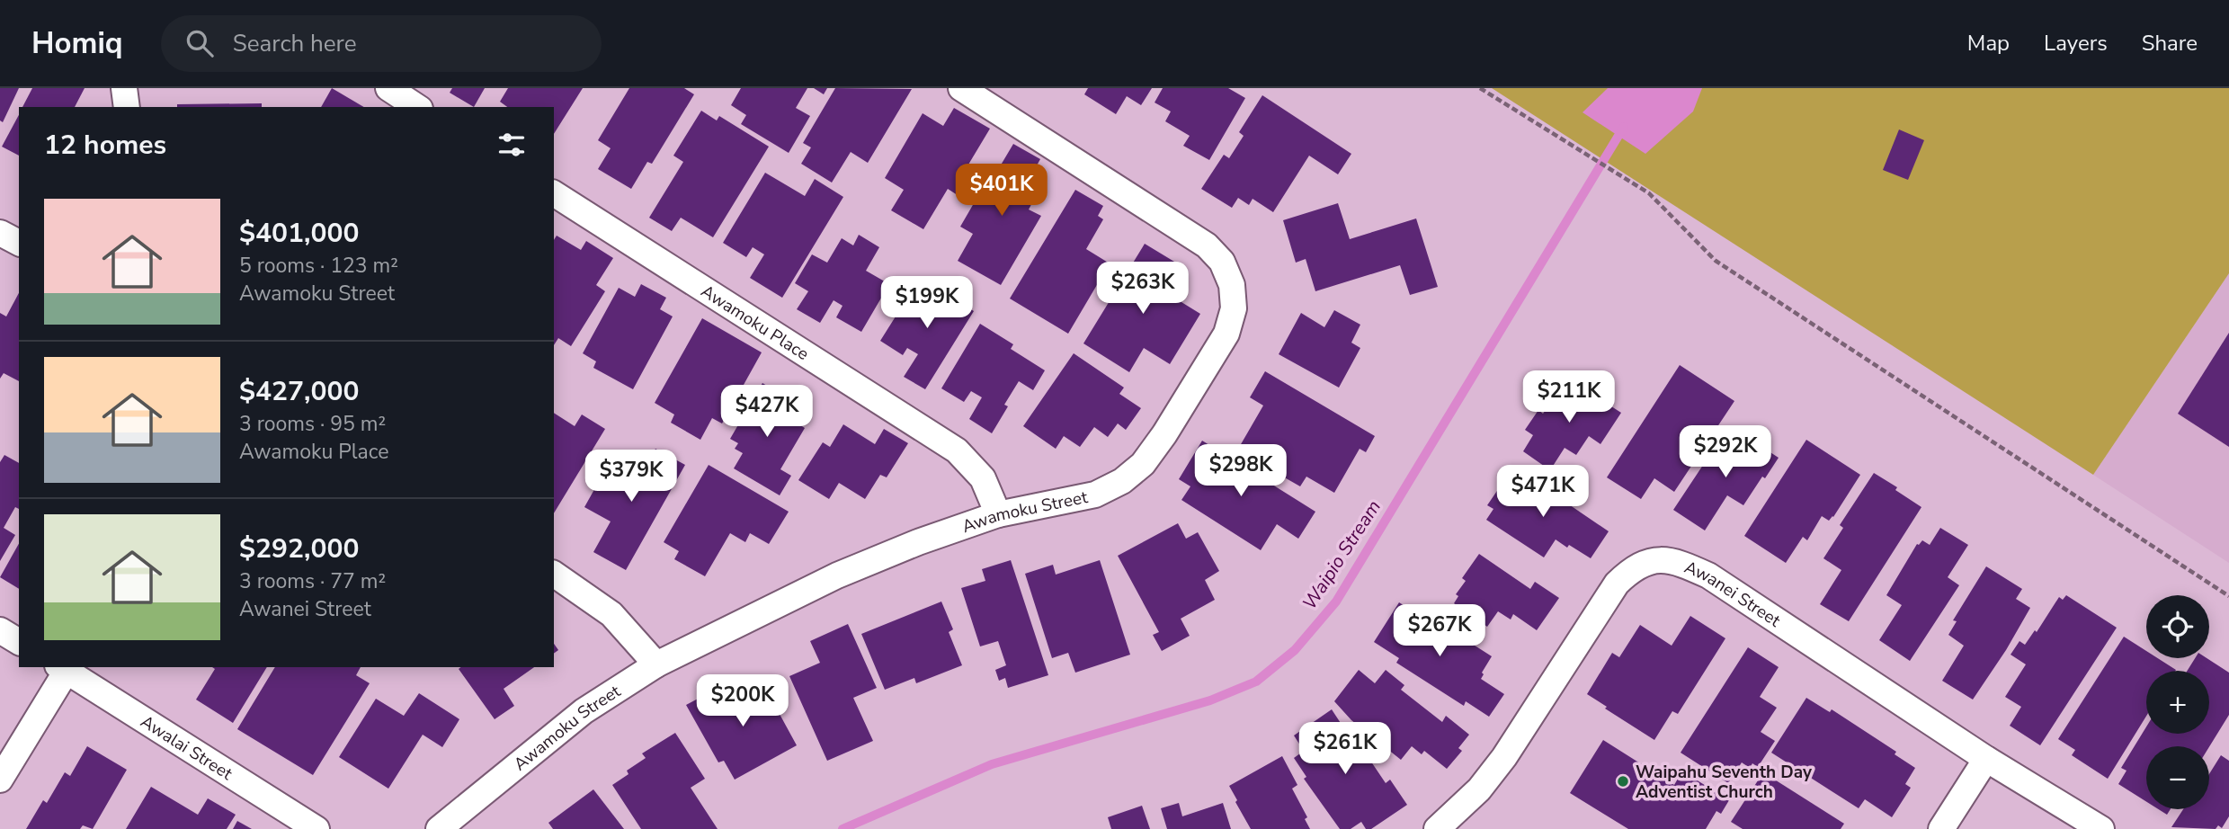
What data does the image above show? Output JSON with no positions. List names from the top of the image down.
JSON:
{
  "streets": {
    "street": [
      "Awamoku Place",
      "Awamoku Street",
      "Awanei Street",
      "Awalai Street"
    ]
  },
  "crossings": [
    ["Awamoku Place", "Awamoku Street"]
  ],
  "water": ["Waipio Stream"],
  "places": ["Waipahu Seventh Day Adventist Church"],
  "page": {
    "header": "Homiq",
    "search": "Search here",
    "nav": ["Map", "Layers", "Share"],
    "heading": "12 homes",
    "price": [
      "$401K",
      "$263K",
      "$199K",
      "$211K",
      "$427K",
      "$292K",
      "$298K",
      "$379K",
      "$471K",
      "$267K",
      "$200K",
      "$261K"
    ],
    "list": [
      {
        "name": "$401,000",
        "note": "5 rooms · 123 m² · Awamoku Street"
      },
      {
        "name": "$427,000",
        "note": "3 rooms · 95 m² · Awamoku Place"
      },
      {
        "name": "$292,000",
        "note": "3 rooms · 77 m² · Awanei Street"
      }
    ],
    "map_buttons": ["+", "−"]
  }
}
